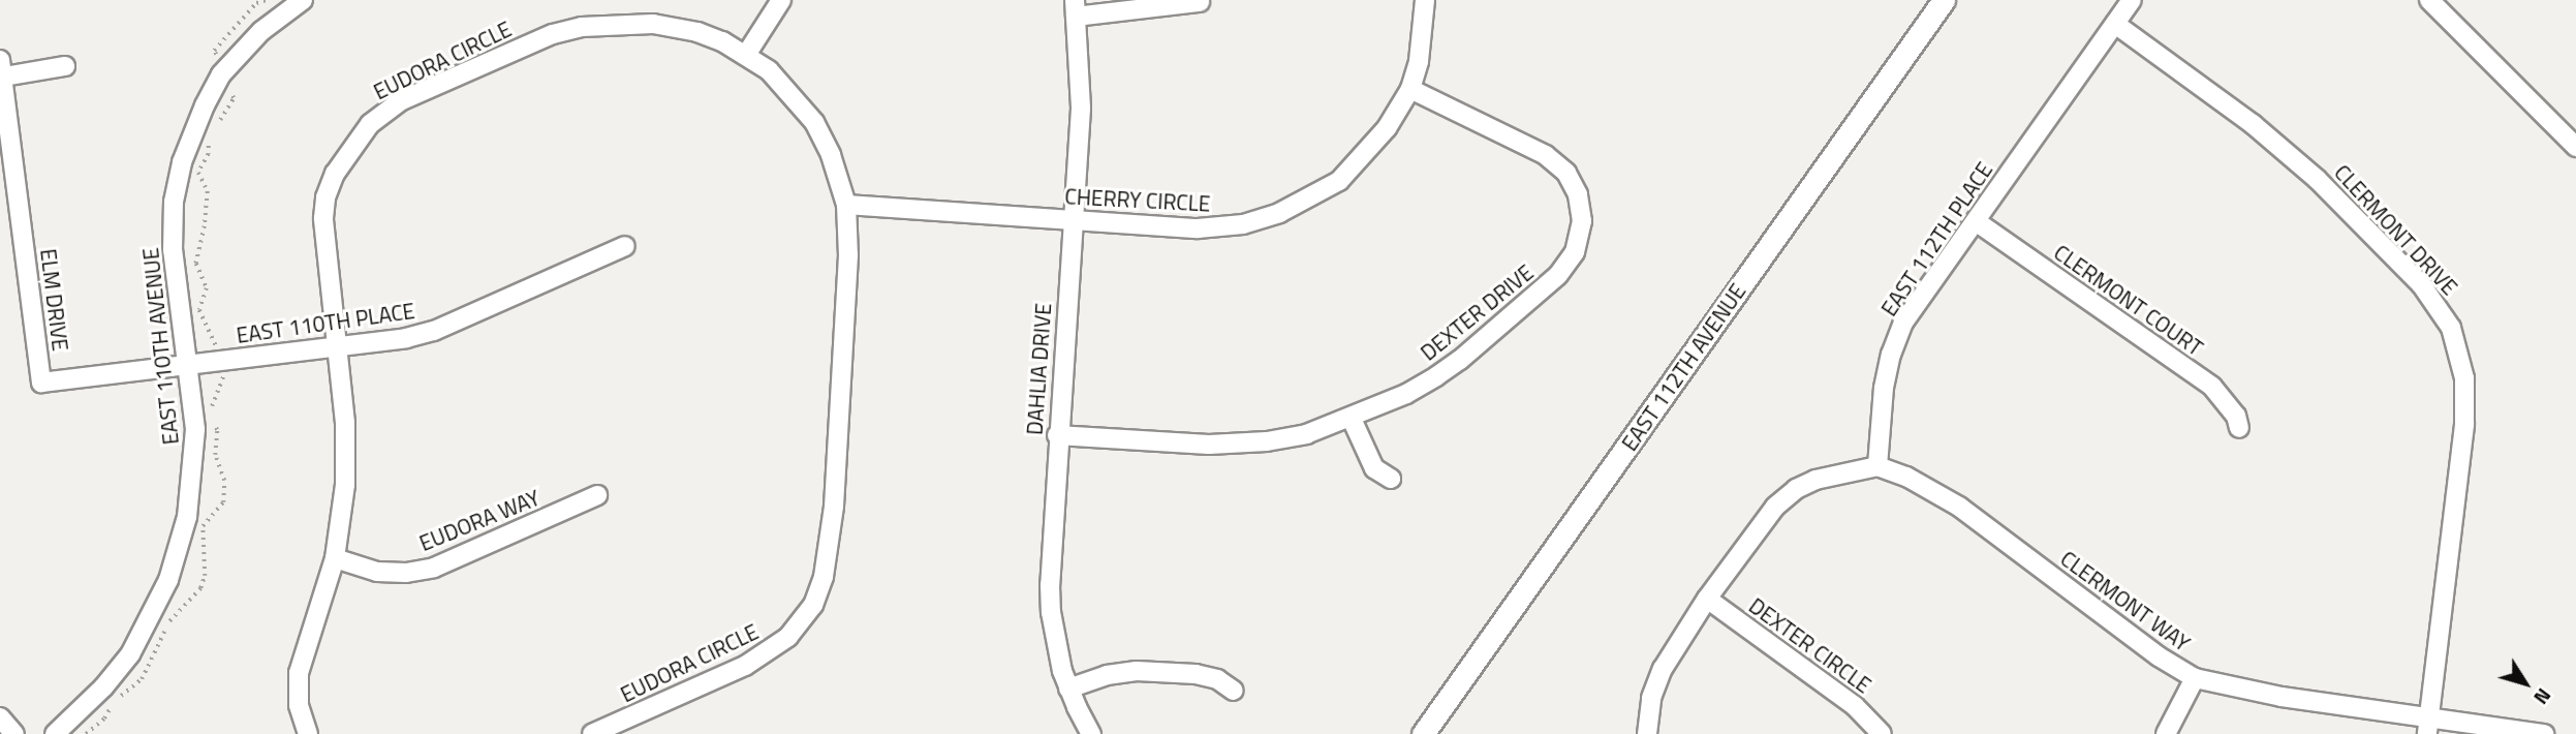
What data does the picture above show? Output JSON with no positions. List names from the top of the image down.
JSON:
{
  "streets": {
    "street": [
      "EUDORA CIRCLE",
      "CHERRY CIRCLE",
      "CLERMONT DRIVE",
      "EAST 112TH PLACE",
      "ELM DRIVE",
      "CLERMONT COURT",
      "DEXTER DRIVE",
      "EAST 110TH PLACE",
      "EAST 110TH AVENUE",
      "EAST 112TH AVENUE",
      "DAHLIA DRIVE",
      "EUDORA WAY",
      "CLERMONT WAY",
      "DEXTER CIRCLE"
    ]
  },
  "crossings": [
    ["EUDORA CIRCLE", "CHERRY CIRCLE"],
    ["EUDORA CIRCLE", "EAST 110TH PLACE"],
    ["EUDORA CIRCLE", "EUDORA WAY"],
    ["CHERRY CIRCLE", "DEXTER DRIVE"],
    ["CHERRY CIRCLE", "DAHLIA DRIVE"],
    ["CLERMONT DRIVE", "EAST 112TH PLACE"],
    ["CLERMONT DRIVE", "CLERMONT WAY"],
    ["EAST 112TH PLACE", "CLERMONT COURT"],
    ["EAST 112TH PLACE", "CLERMONT WAY"],
    ["ELM DRIVE", "EAST 110TH PLACE"],
    ["ELM DRIVE", "EAST 110TH AVENUE"],
    ["DEXTER DRIVE", "DAHLIA DRIVE"],
    ["EAST 110TH PLACE", "EAST 110TH AVENUE"]
  ],
  "north": "bottom right"
}
